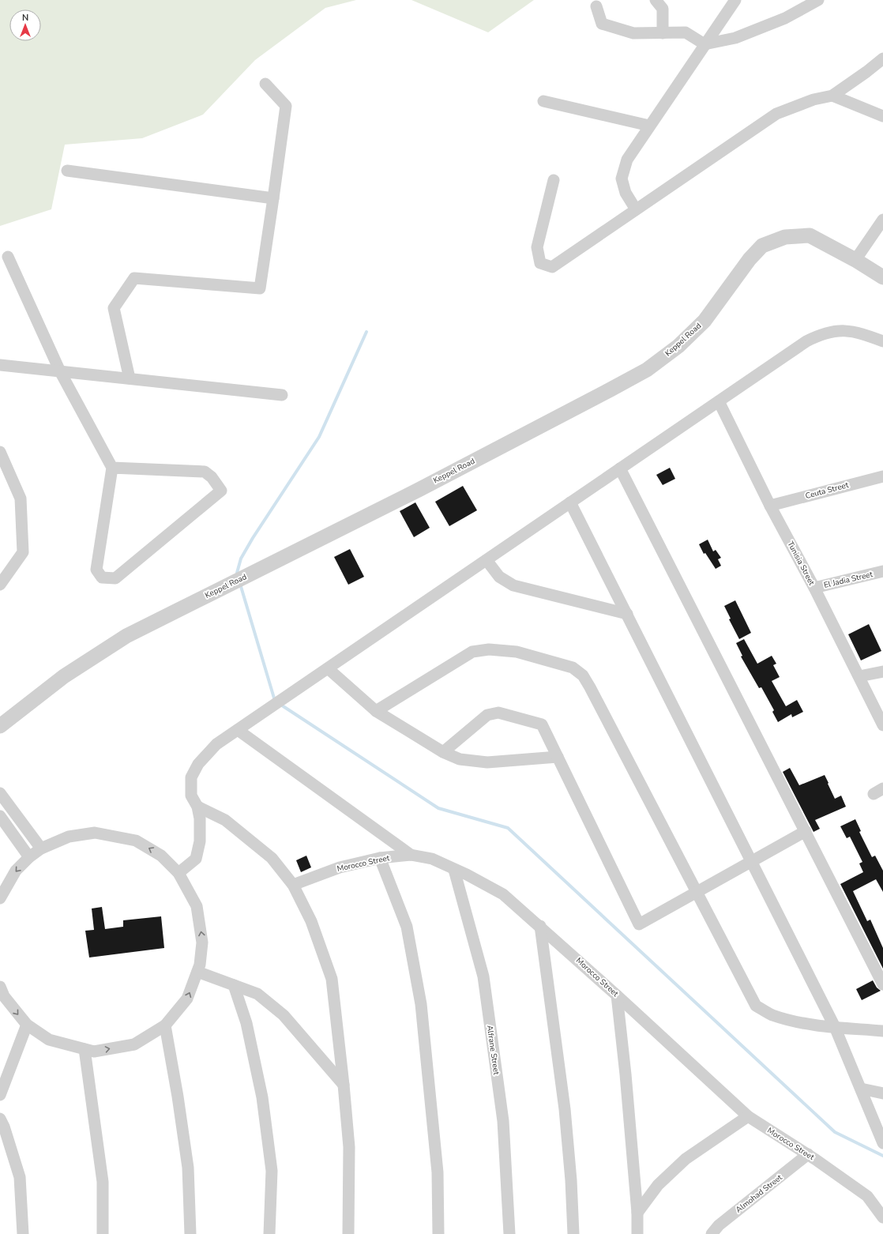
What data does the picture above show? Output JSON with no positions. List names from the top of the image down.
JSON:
{
  "streets": {
    "street": [
      "Keppel Road",
      "Ceuta Street",
      "Tunisia Street",
      "El Jadia Street",
      "Morocco Street",
      "Alfrane Street",
      "Almohad Street"
    ]
  },
  "crossings": [
    ["Ceuta Street", "Tunisia Street"],
    ["Tunisia Street", "El Jadia Street"],
    ["Morocco Street", "Alfrane Street"],
    ["Morocco Street", "Almohad Street"]
  ],
  "north": "top"
}
